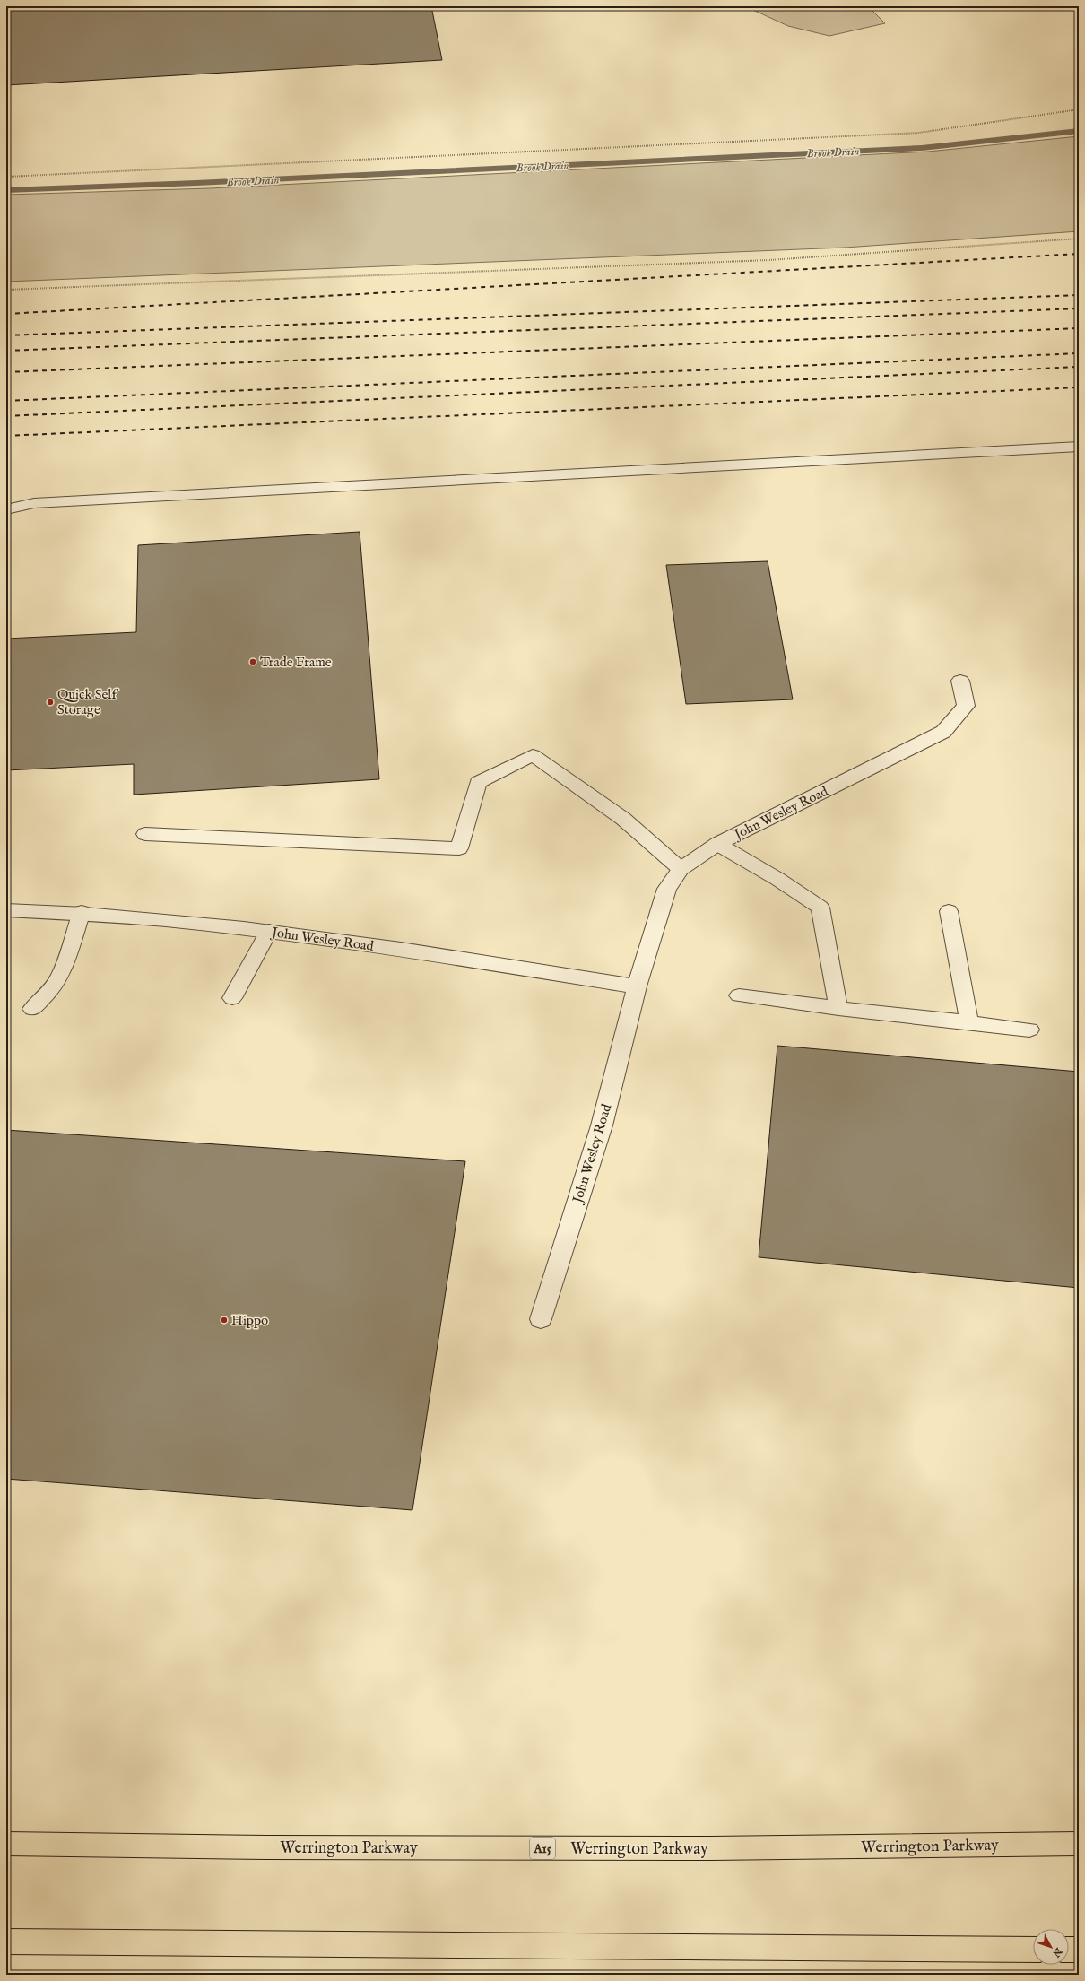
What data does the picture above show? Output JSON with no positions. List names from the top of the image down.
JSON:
{
  "streets": {
    "highway": ["Werrington Parkway", "A15"],
    "street": ["John Wesley Road"]
  },
  "water": ["Brook Drain"],
  "places": ["Trade Frame", "Quick Self Storage", "Hippo"],
  "north": "bottom right"
}
